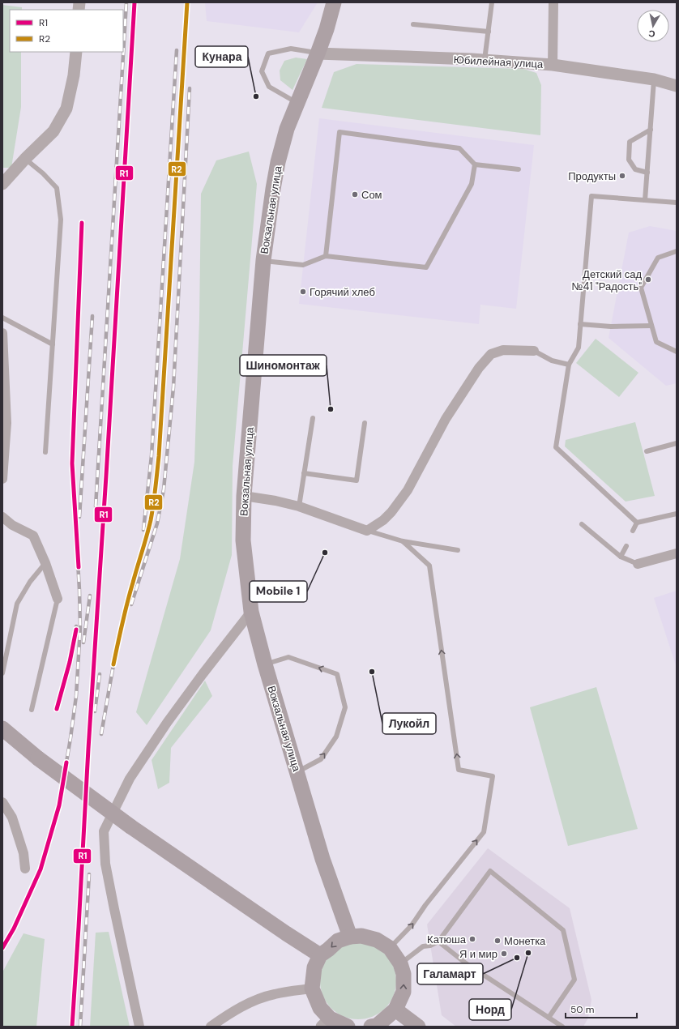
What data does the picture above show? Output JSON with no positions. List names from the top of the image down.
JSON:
{
  "streets": {
    "main road": ["Вокзальная улица"],
    "street": ["Юбилейная улица"]
  },
  "crossings": [
    ["Юбилейная улица", "Вокзальная улица"]
  ],
  "places": [
    "Кунара",
    "Продукты",
    "Сом",
    "Детский сад №41 \"Радость\"",
    "Горячий хлеб",
    "Шиномонтаж",
    "Mobile 1",
    "Лукойл",
    "Катюша",
    "Монетка",
    "Норд",
    "Я и мир",
    "Галамарт"
  ],
  "lines": ["transit line R1", "transit line R2"],
  "legend": ["R1", "R2"],
  "scale_bar": "50 m",
  "north": "bottom"
}
